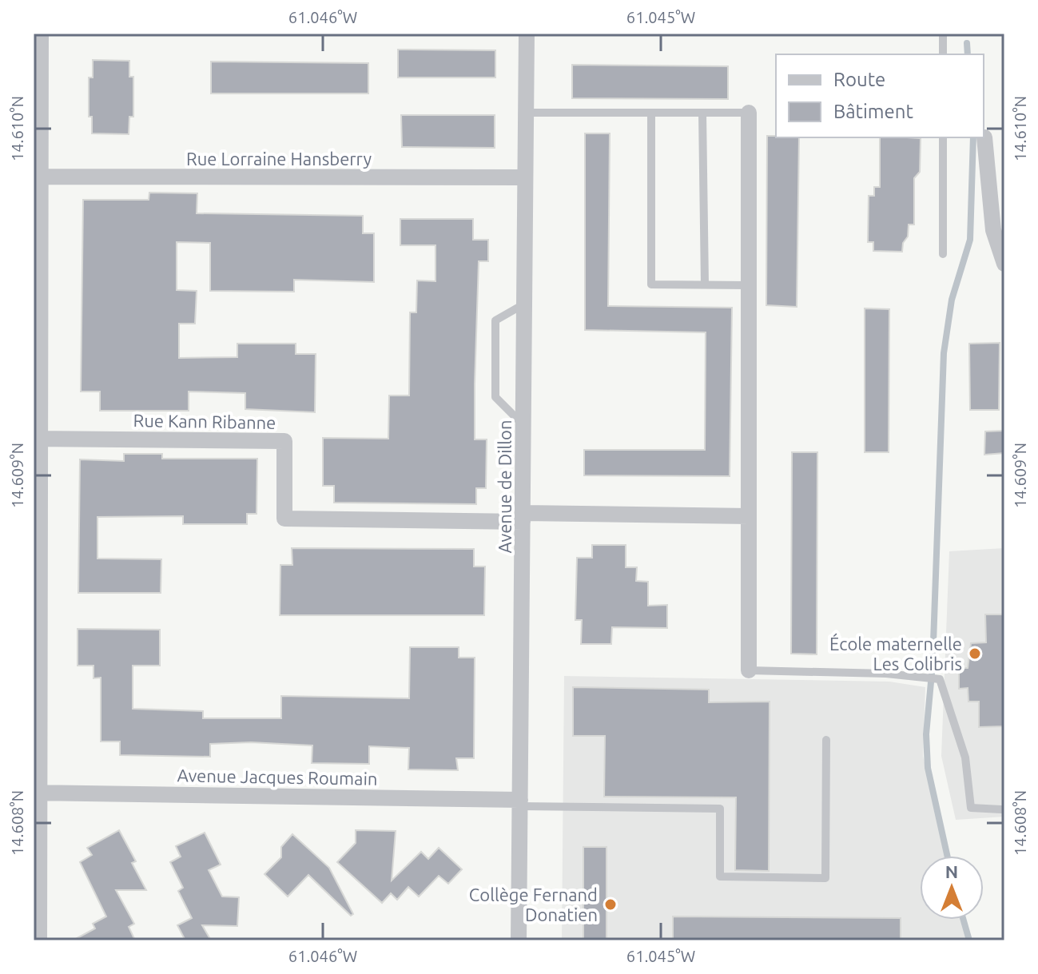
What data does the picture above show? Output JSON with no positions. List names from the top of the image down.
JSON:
{
  "streets": {
    "street": [
      "Rue Lorraine Hansberry",
      "Rue Kann Ribanne",
      "Avenue de Dillon",
      "Avenue Jacques Roumain"
    ]
  },
  "crossings": [
    ["Rue Lorraine Hansberry", "Avenue de Dillon"],
    ["Rue Kann Ribanne", "Avenue de Dillon"],
    ["Avenue de Dillon", "Avenue Jacques Roumain"]
  ],
  "places": ["École maternelle Les Colibris", "Collège Fernand Donatien"],
  "legend": ["Route", "Bâtiment"],
  "north": "top",
  "coordinates": [
    "61.046°W",
    "61.045°W",
    "14.610°N",
    "14.609°N",
    "14.608°N"
  ]
}
